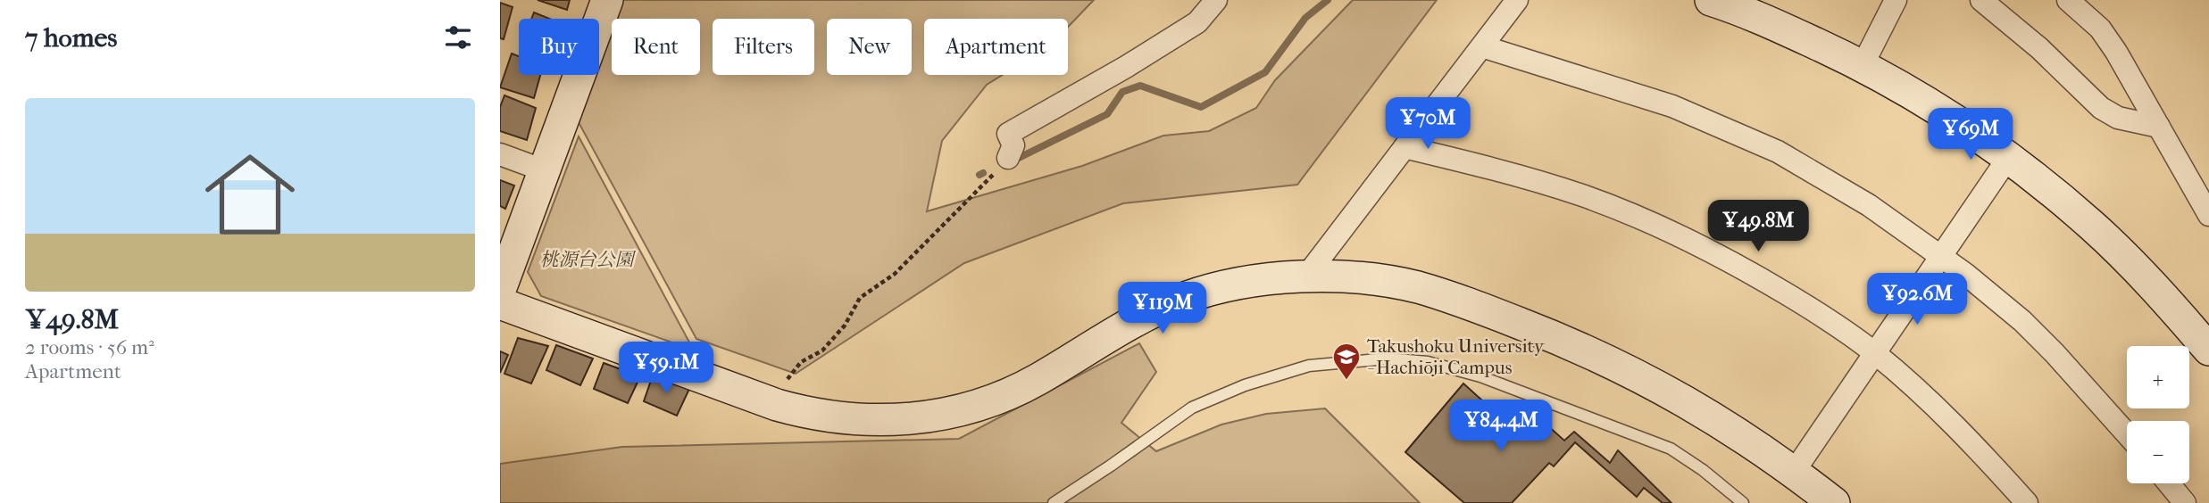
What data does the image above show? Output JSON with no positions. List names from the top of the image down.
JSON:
{
  "parks": ["桃源台公園"],
  "places": {
    "school or university": ["Takushoku University - Hachiōji Campus"]
  },
  "page": {
    "heading": "7 homes",
    "chip": [
      "Buy",
      "Rent",
      "Filters",
      "New",
      "Apartment"
    ],
    "list": [
      {
        "name": "¥49.8M",
        "note": "2 rooms · 56 m² · Apartment"
      }
    ],
    "price": [
      "¥70M",
      "¥69M",
      "¥49.8M",
      "¥92.6M",
      "¥119M",
      "¥59.1M",
      "¥84.4M"
    ],
    "map_buttons": ["+", "−"]
  }
}
